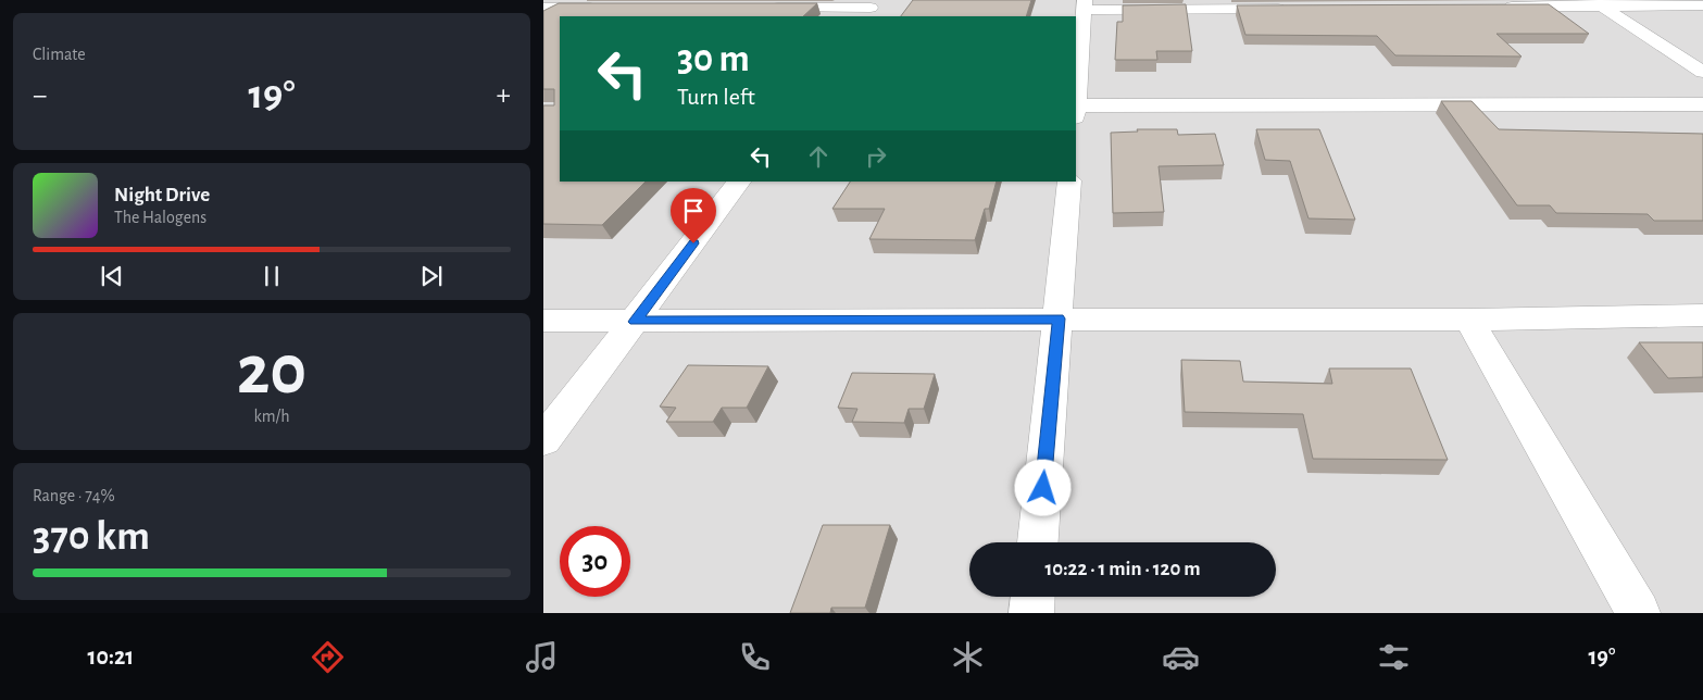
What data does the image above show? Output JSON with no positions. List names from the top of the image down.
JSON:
{
  "page": {
    "tile": [
      "Climate",
      ["20", "km/h"],
      ["Range · 74%", "370 km"]
    ],
    "turn": ["30 m", "Turn left"],
    "heat": ["−", "19°", "+"],
    "song": ["Night Drive", "The Halogens"],
    "limit": "30",
    "trip": "10:22 · 1 min · 120 m",
    "tabs": ["10:21", "19°"]
  }
}
